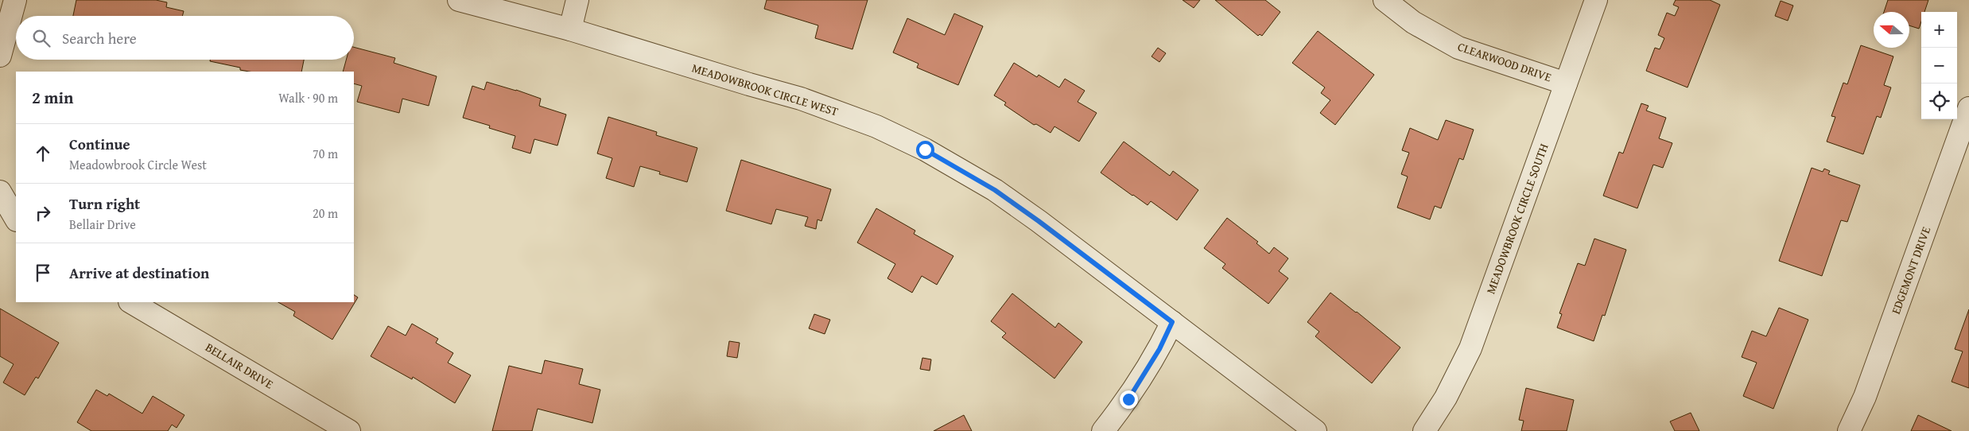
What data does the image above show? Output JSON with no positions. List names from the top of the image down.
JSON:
{
  "streets": {
    "street": [
      "CLEARWOOD DRIVE",
      "MEADOWBROOK CIRCLE WEST",
      "MEADOWBROOK CIRCLE SOUTH",
      "EDGEMONT DRIVE",
      "BELLAIR DRIVE"
    ]
  },
  "crossings": [
    ["CLEARWOOD DRIVE", "MEADOWBROOK CIRCLE SOUTH"]
  ],
  "north": "left",
  "page": {
    "map_buttons": ["+", "−"],
    "search": "Search here",
    "heading": ["2 min", "Walk · 90 m"],
    "list": [
      ["Continue", "Meadowbrook Circle West", "70 m"],
      ["Turn right", "Bellair Drive", "20 m"],
      "Arrive at destination"
    ]
  }
}
